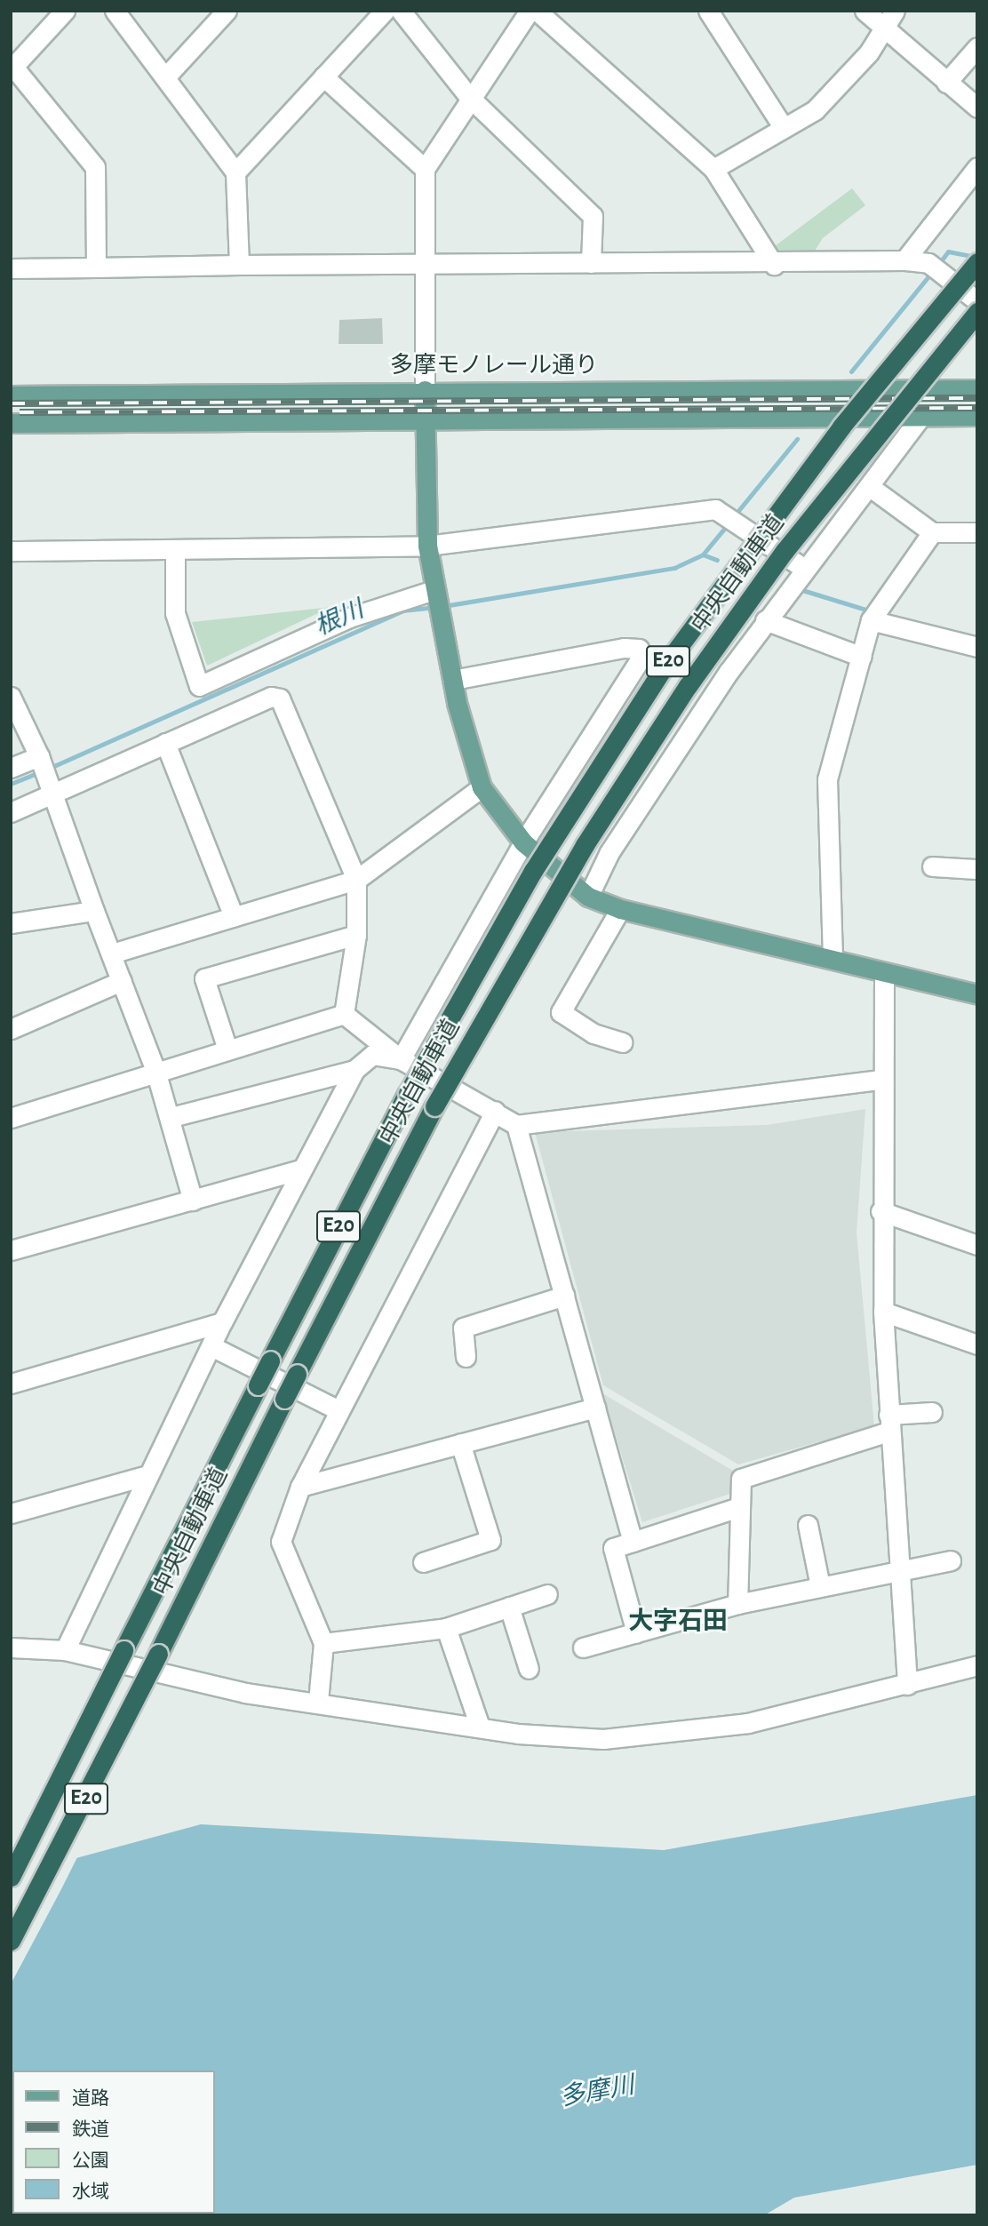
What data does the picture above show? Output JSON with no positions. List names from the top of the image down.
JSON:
{
  "streets": {
    "highway": ["中央自動車道", "E20"],
    "main road": ["多摩モノレール通り"]
  },
  "districts": ["大字石田"],
  "water": ["根川", "多摩川"],
  "legend": [
    "道路",
    "鉄道",
    "公園",
    "水域"
  ]
}
